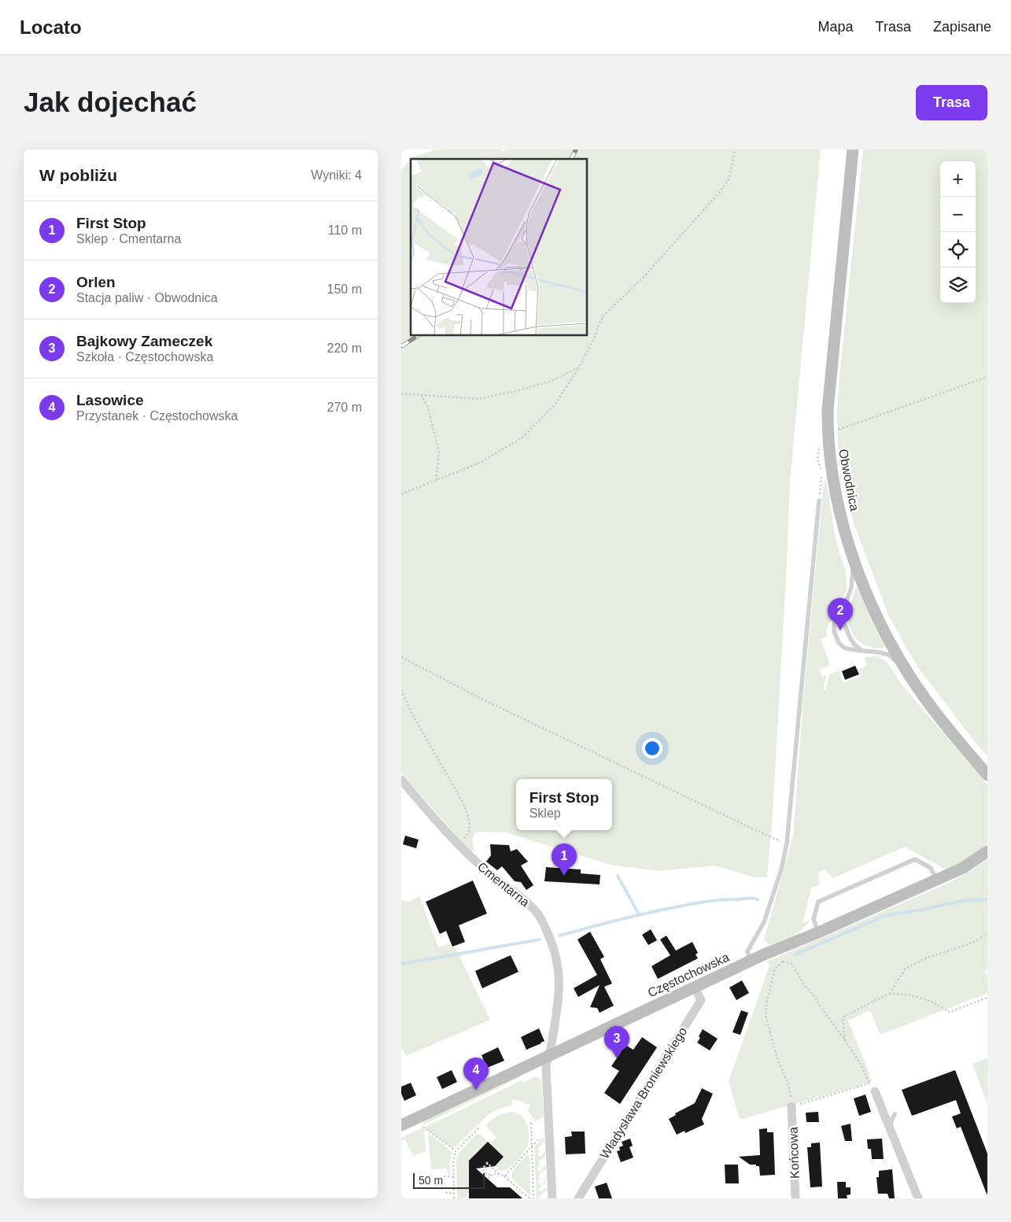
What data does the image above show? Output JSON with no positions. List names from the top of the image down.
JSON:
{
  "streets": {
    "main road": ["Obwodnica", "Częstochowska"],
    "street": ["Cmentarna", "Władysława Broniewskiego", "Końcowa"]
  },
  "crossings": [
    ["Cmentarna", "Częstochowska"],
    ["Częstochowska", "Władysława Broniewskiego"]
  ],
  "scale_bar": "50 m",
  "page": {
    "header": "Locato",
    "nav": ["Mapa", "Trasa", "Zapisane"],
    "buttons": "Trasa",
    "title": "Jak dojechać",
    "heading": ["W pobliżu", "Wyniki: 4"],
    "map_buttons": ["+", "−"],
    "list": [
      {
        "mark": "1",
        "name": "First Stop",
        "note": "Sklep · Cmentarna",
        "value": "110 m"
      },
      {
        "mark": "2",
        "name": "Orlen",
        "note": "Stacja paliw · Obwodnica",
        "value": "150 m"
      },
      {
        "mark": "3",
        "name": "Bajkowy Zameczek",
        "note": "Szkoła · Częstochowska",
        "value": "220 m"
      },
      {
        "mark": "4",
        "name": "Lasowice",
        "note": "Przystanek · Częstochowska",
        "value": "270 m"
      }
    ],
    "pins": [
      "2",
      "1",
      "3",
      "4"
    ],
    "popup": ["First Stop", "Sklep"],
    "scale": "50 m"
  }
}
